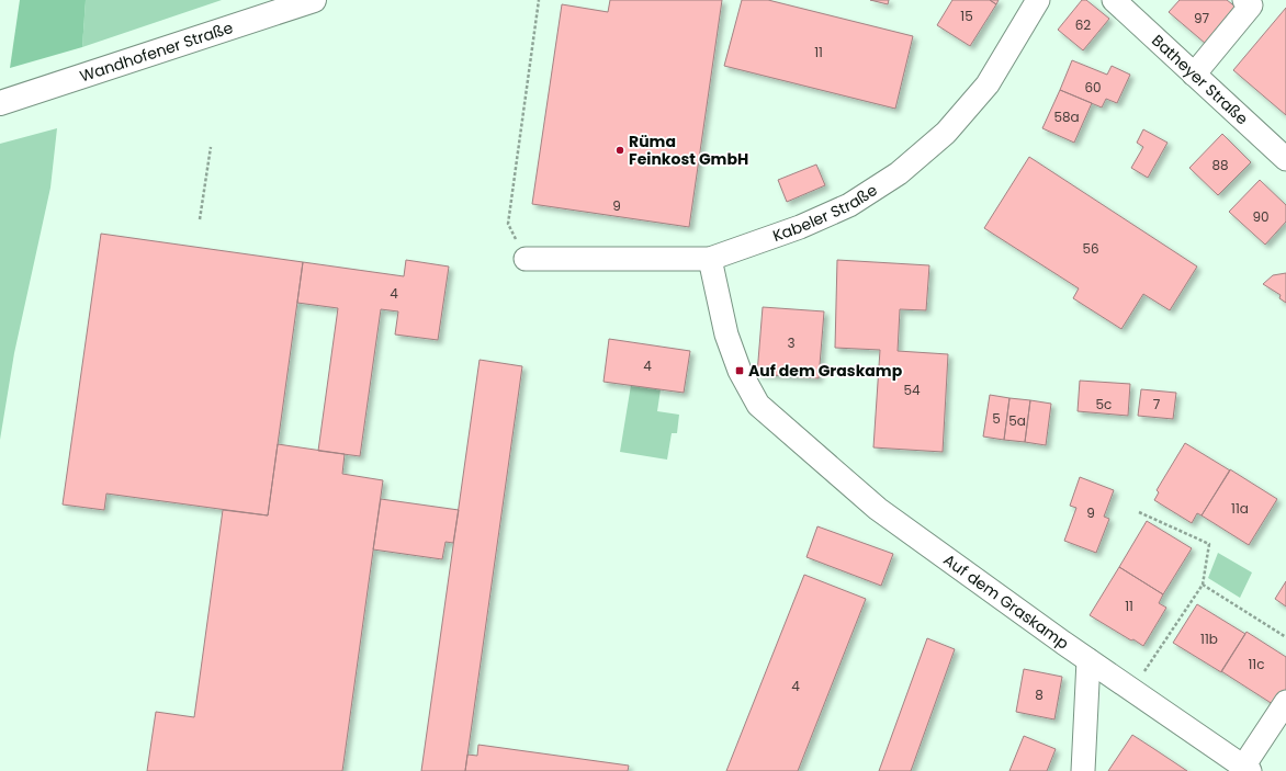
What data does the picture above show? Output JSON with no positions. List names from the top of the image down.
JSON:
{
  "streets": {
    "main road": ["Wandhofener Straße"],
    "street": ["Batheyer Straße", "Kabeler Straße", "Auf dem Graskamp"]
  },
  "crossings": [
    ["Kabeler Straße", "Auf dem Graskamp"]
  ],
  "places": {
    "other": ["Rüma Feinkost GmbH"],
    "transit": ["Auf dem Graskamp"]
  },
  "house_numbers": [
    "15",
    "97",
    "62",
    "11",
    "60",
    "58a",
    "88",
    "9",
    "90",
    "56",
    "4",
    "3",
    "4",
    "54",
    "5c",
    "7",
    "5",
    "5a",
    "11a",
    "9",
    "11",
    "11b",
    "11c",
    "4",
    "8"
  ]
}
